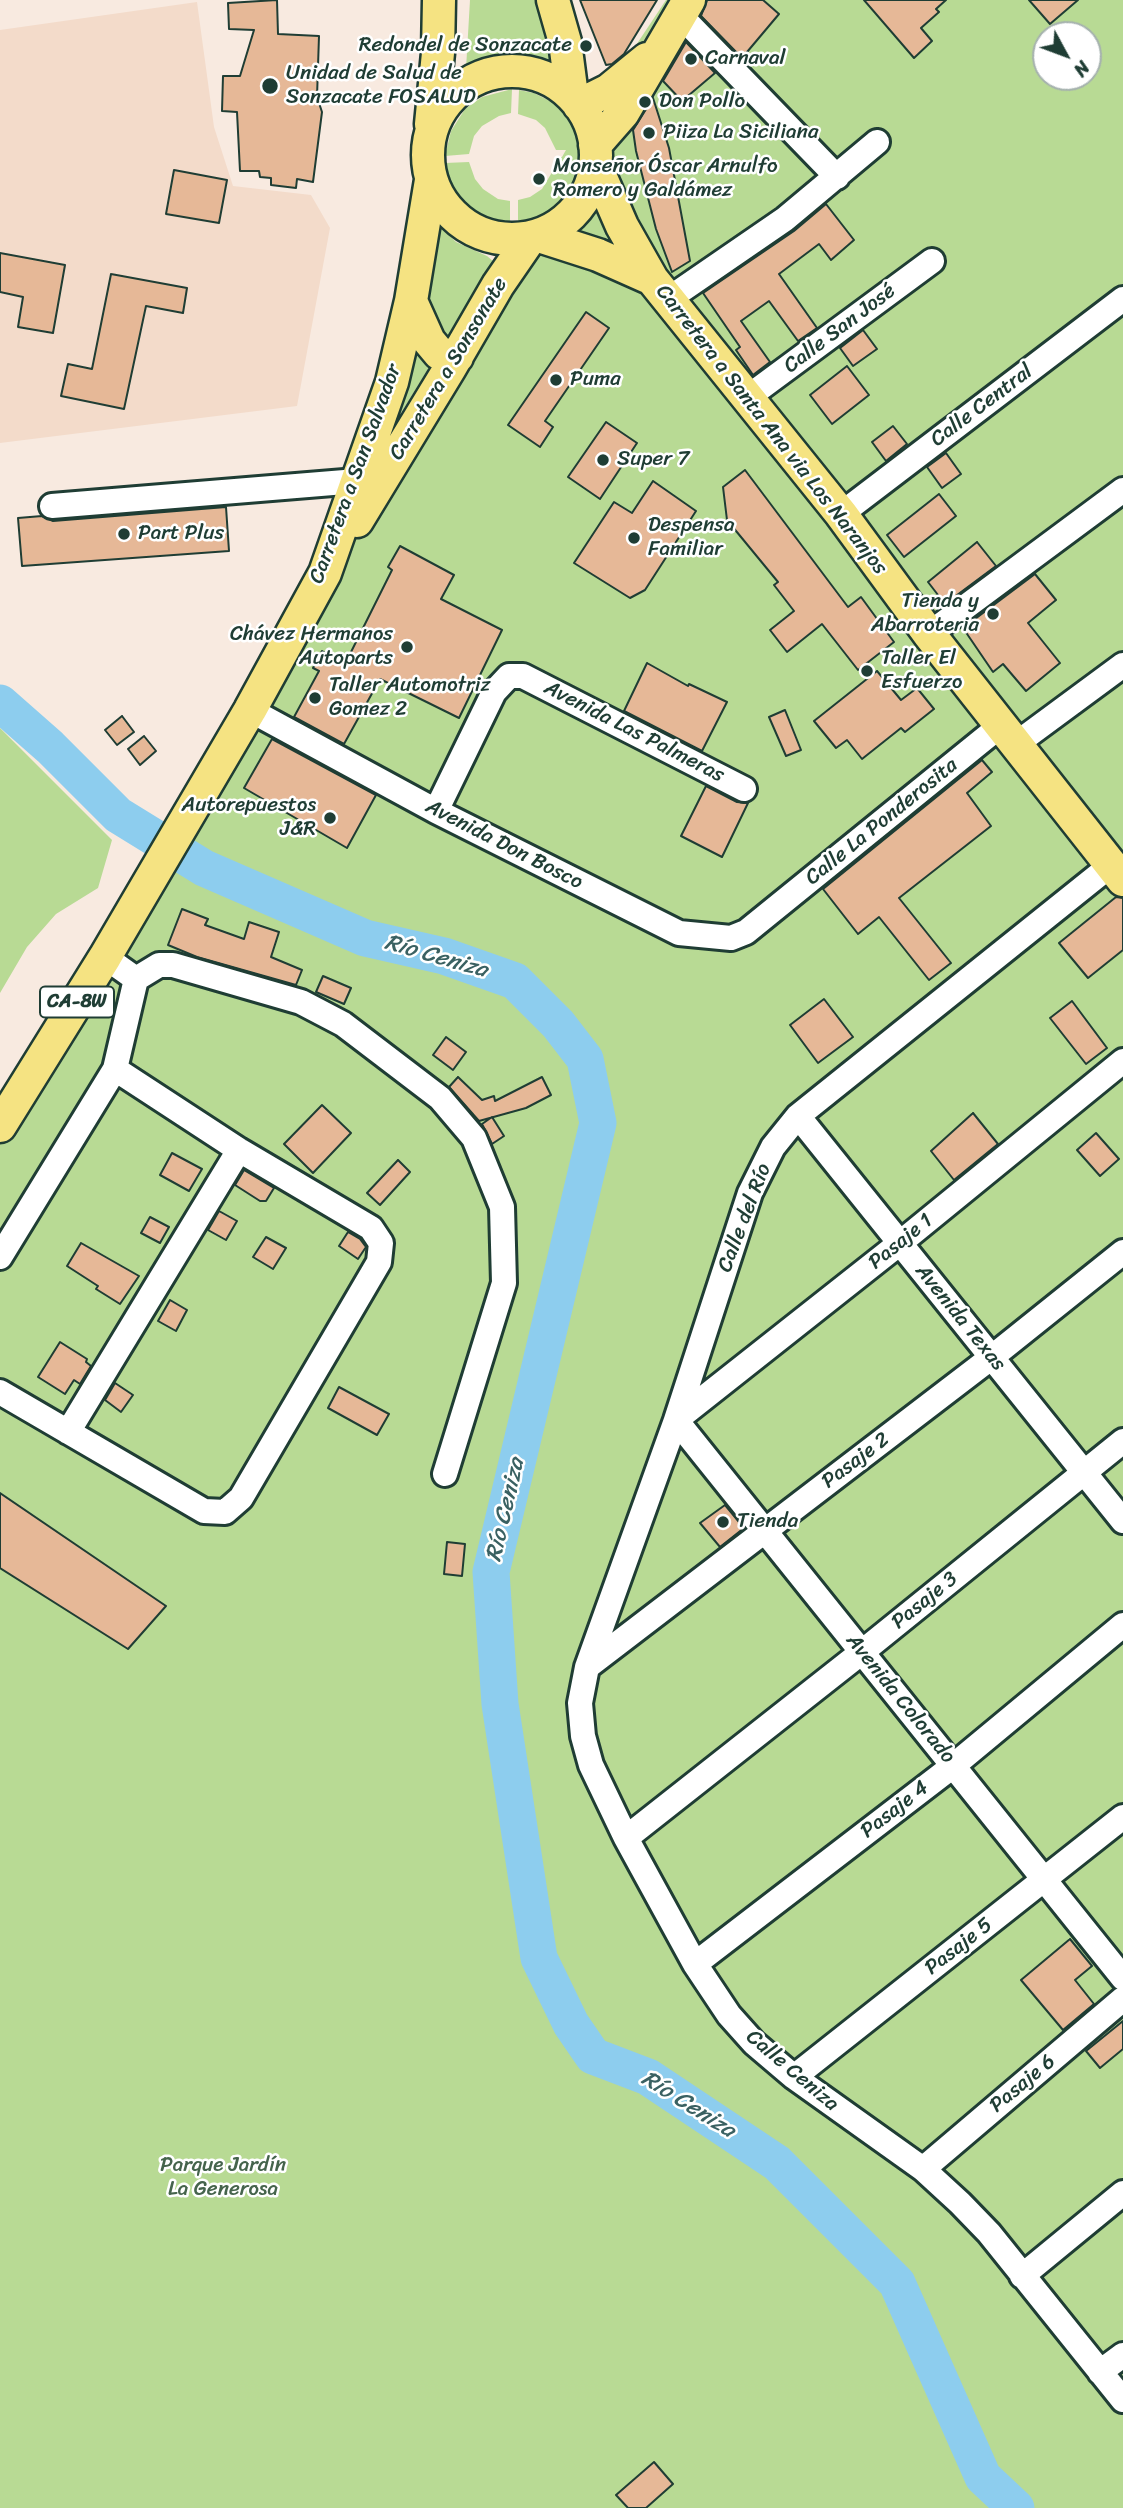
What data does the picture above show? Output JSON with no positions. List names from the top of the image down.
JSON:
{
  "streets": {
    "main road": [
      "Carretera a Sonsonate",
      "Carretera a Santa Ana via Los Naranjos",
      "Carretera a San Salvador",
      "CA-8W"
    ],
    "street": [
      "Calle San José",
      "Calle Central",
      "Avenida Las Palmeras",
      "Calle La Ponderosita",
      "Avenida Don Bosco",
      "Calle del Río",
      "Pasaje 1",
      "Avenida Texas",
      "Pasaje 2",
      "Pasaje 3",
      "Avenida Colorado",
      "Pasaje 4",
      "Pasaje 5",
      "Calle Ceniza",
      "Pasaje 6"
    ]
  },
  "crossings": [
    ["Calle San José", "Carretera a Santa Ana via Los Naranjos"],
    ["Carretera a Sonsonate", "Carretera a Santa Ana via Los Naranjos"],
    ["Carretera a Sonsonate", "Carretera a San Salvador"],
    ["Calle Central", "Carretera a Santa Ana via Los Naranjos"],
    ["Carretera a Santa Ana via Los Naranjos", "Carretera a San Salvador"],
    ["Carretera a Santa Ana via Los Naranjos", "Calle La Ponderosita"],
    ["Carretera a Santa Ana via Los Naranjos", "Calle del Río"],
    ["Carretera a San Salvador", "Avenida Don Bosco"],
    ["Carretera a San Salvador", "CA-8W"],
    ["Avenida Las Palmeras", "Avenida Don Bosco"],
    ["Calle La Ponderosita", "Avenida Don Bosco"],
    ["Calle del Río", "Pasaje 1"],
    ["Calle del Río", "Avenida Texas"],
    ["Calle del Río", "Pasaje 2"],
    ["Calle del Río", "Avenida Colorado"],
    ["Calle del Río", "Calle Ceniza"],
    ["Pasaje 1", "Avenida Texas"],
    ["Pasaje 1", "Avenida Colorado"],
    ["Avenida Texas", "Pasaje 2"],
    ["Avenida Texas", "Pasaje 3"],
    ["Pasaje 2", "Avenida Colorado"],
    ["Pasaje 2", "Calle Ceniza"],
    ["Pasaje 3", "Avenida Colorado"],
    ["Pasaje 3", "Calle Ceniza"],
    ["Avenida Colorado", "Pasaje 4"],
    ["Avenida Colorado", "Pasaje 5"],
    ["Pasaje 4", "Calle Ceniza"],
    ["Pasaje 5", "Calle Ceniza"],
    ["Calle Ceniza", "Pasaje 6"]
  ],
  "water": ["Río Ceniza"],
  "parks": ["Parque Jardín La Generosa"],
  "places": [
    "Redondel de Sonzacate",
    "Carnaval",
    "Unidad de Salud de Sonzacate FOSALUD",
    "Don Pollo",
    "Piiza La Siciliana",
    "Monseñor Óscar Arnulfo Romero y Galdámez",
    "Puma",
    "Super 7",
    "Part Plus",
    "Despensa Familiar",
    "Tienda y Abarroteria",
    "Chávez Hermanos Autoparts",
    "Taller El Esfuerzo",
    "Taller Automotriz Gomez 2",
    "Autorepuestos J&R",
    "Tienda"
  ],
  "north": "bottom right"
}
